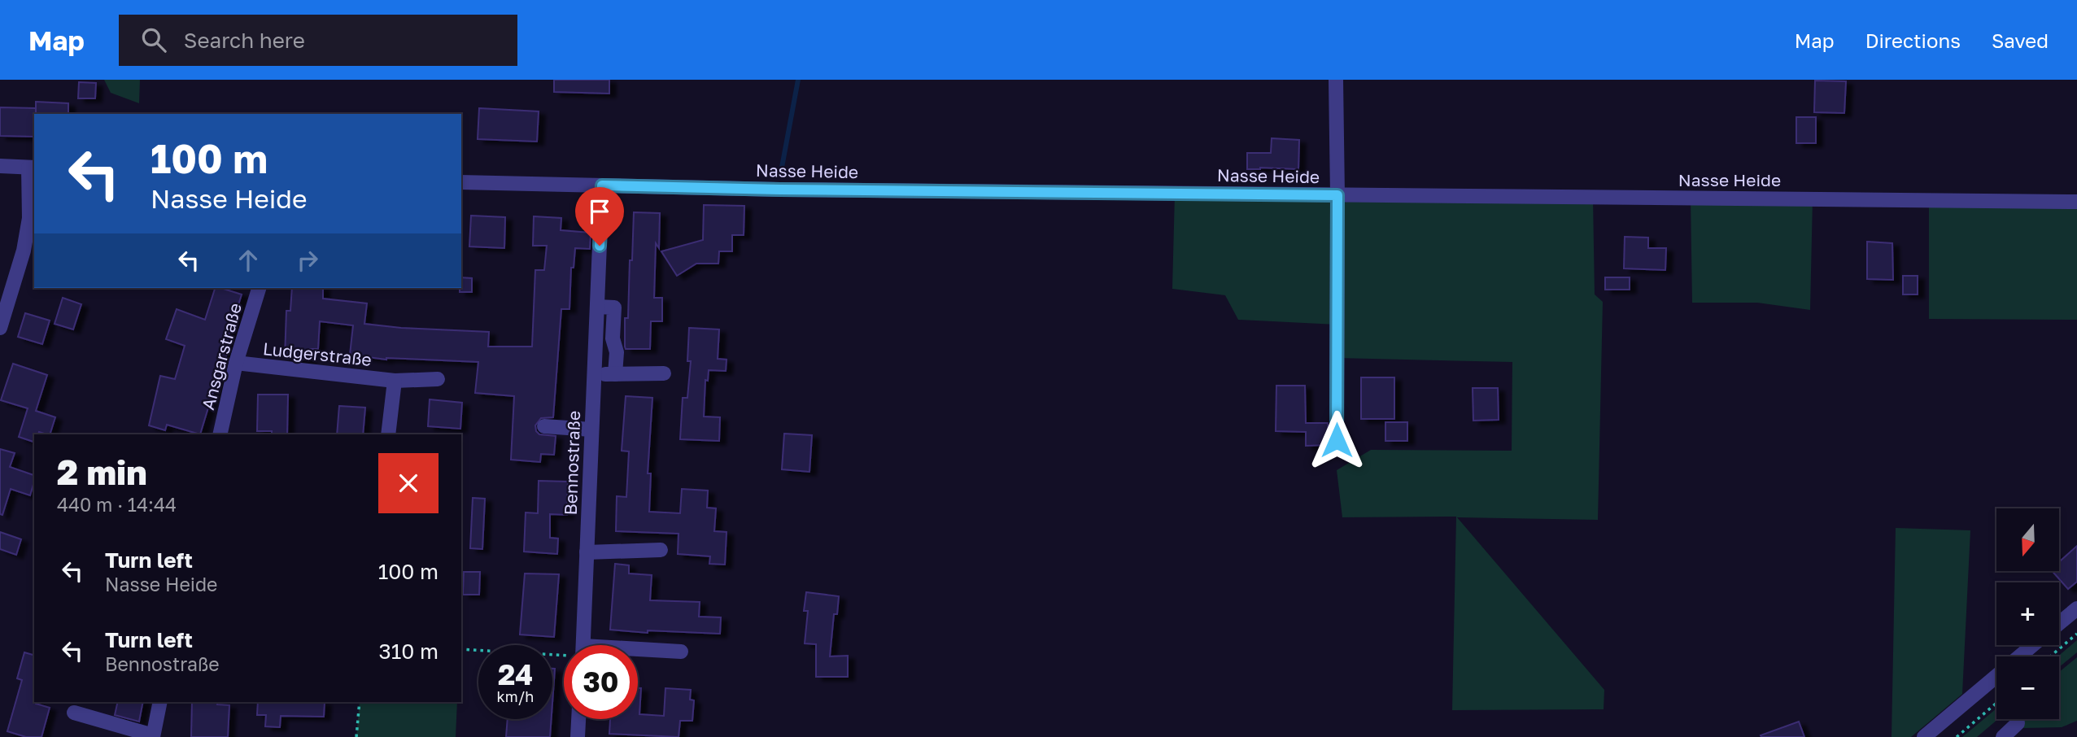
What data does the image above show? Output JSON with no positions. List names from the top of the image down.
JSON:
{
  "streets": {
    "street": [
      "Nasse Heide",
      "Ludgerstraße",
      "Ansgarstraße",
      "Bennostraße"
    ]
  },
  "crossings": [
    ["Nasse Heide", "Bennostraße"],
    ["Ludgerstraße", "Ansgarstraße"]
  ],
  "north": "bottom",
  "page": {
    "header": "Map",
    "search": "Search here",
    "nav": ["Map", "Directions", "Saved"],
    "turn": ["100 m", "Nasse Heide"],
    "heading": ["2 min", "440 m · 14:44"],
    "map_buttons": ["+", "−"],
    "list": [
      {
        "name": "Turn left",
        "note": "Nasse Heide",
        "value": "100 m"
      },
      {
        "name": "Turn left",
        "note": "Bennostraße",
        "value": "310 m"
      }
    ],
    "speed": "24 km/h",
    "limit": "30"
  }
}
